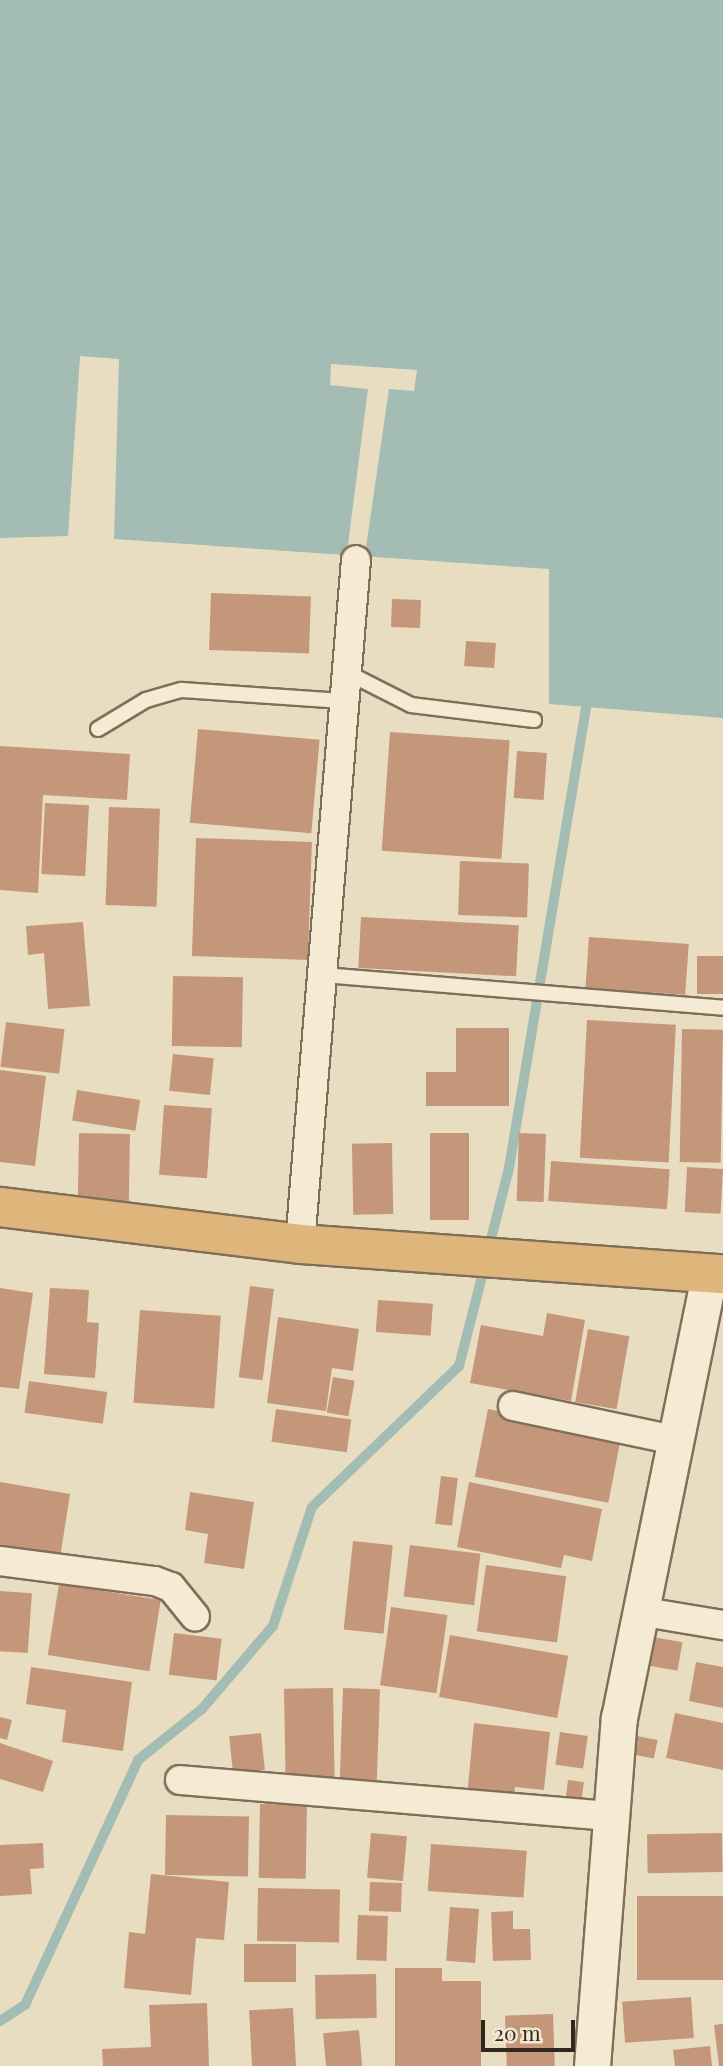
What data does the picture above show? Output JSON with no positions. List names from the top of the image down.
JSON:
{
  "scale_bar": "20 m"
}
